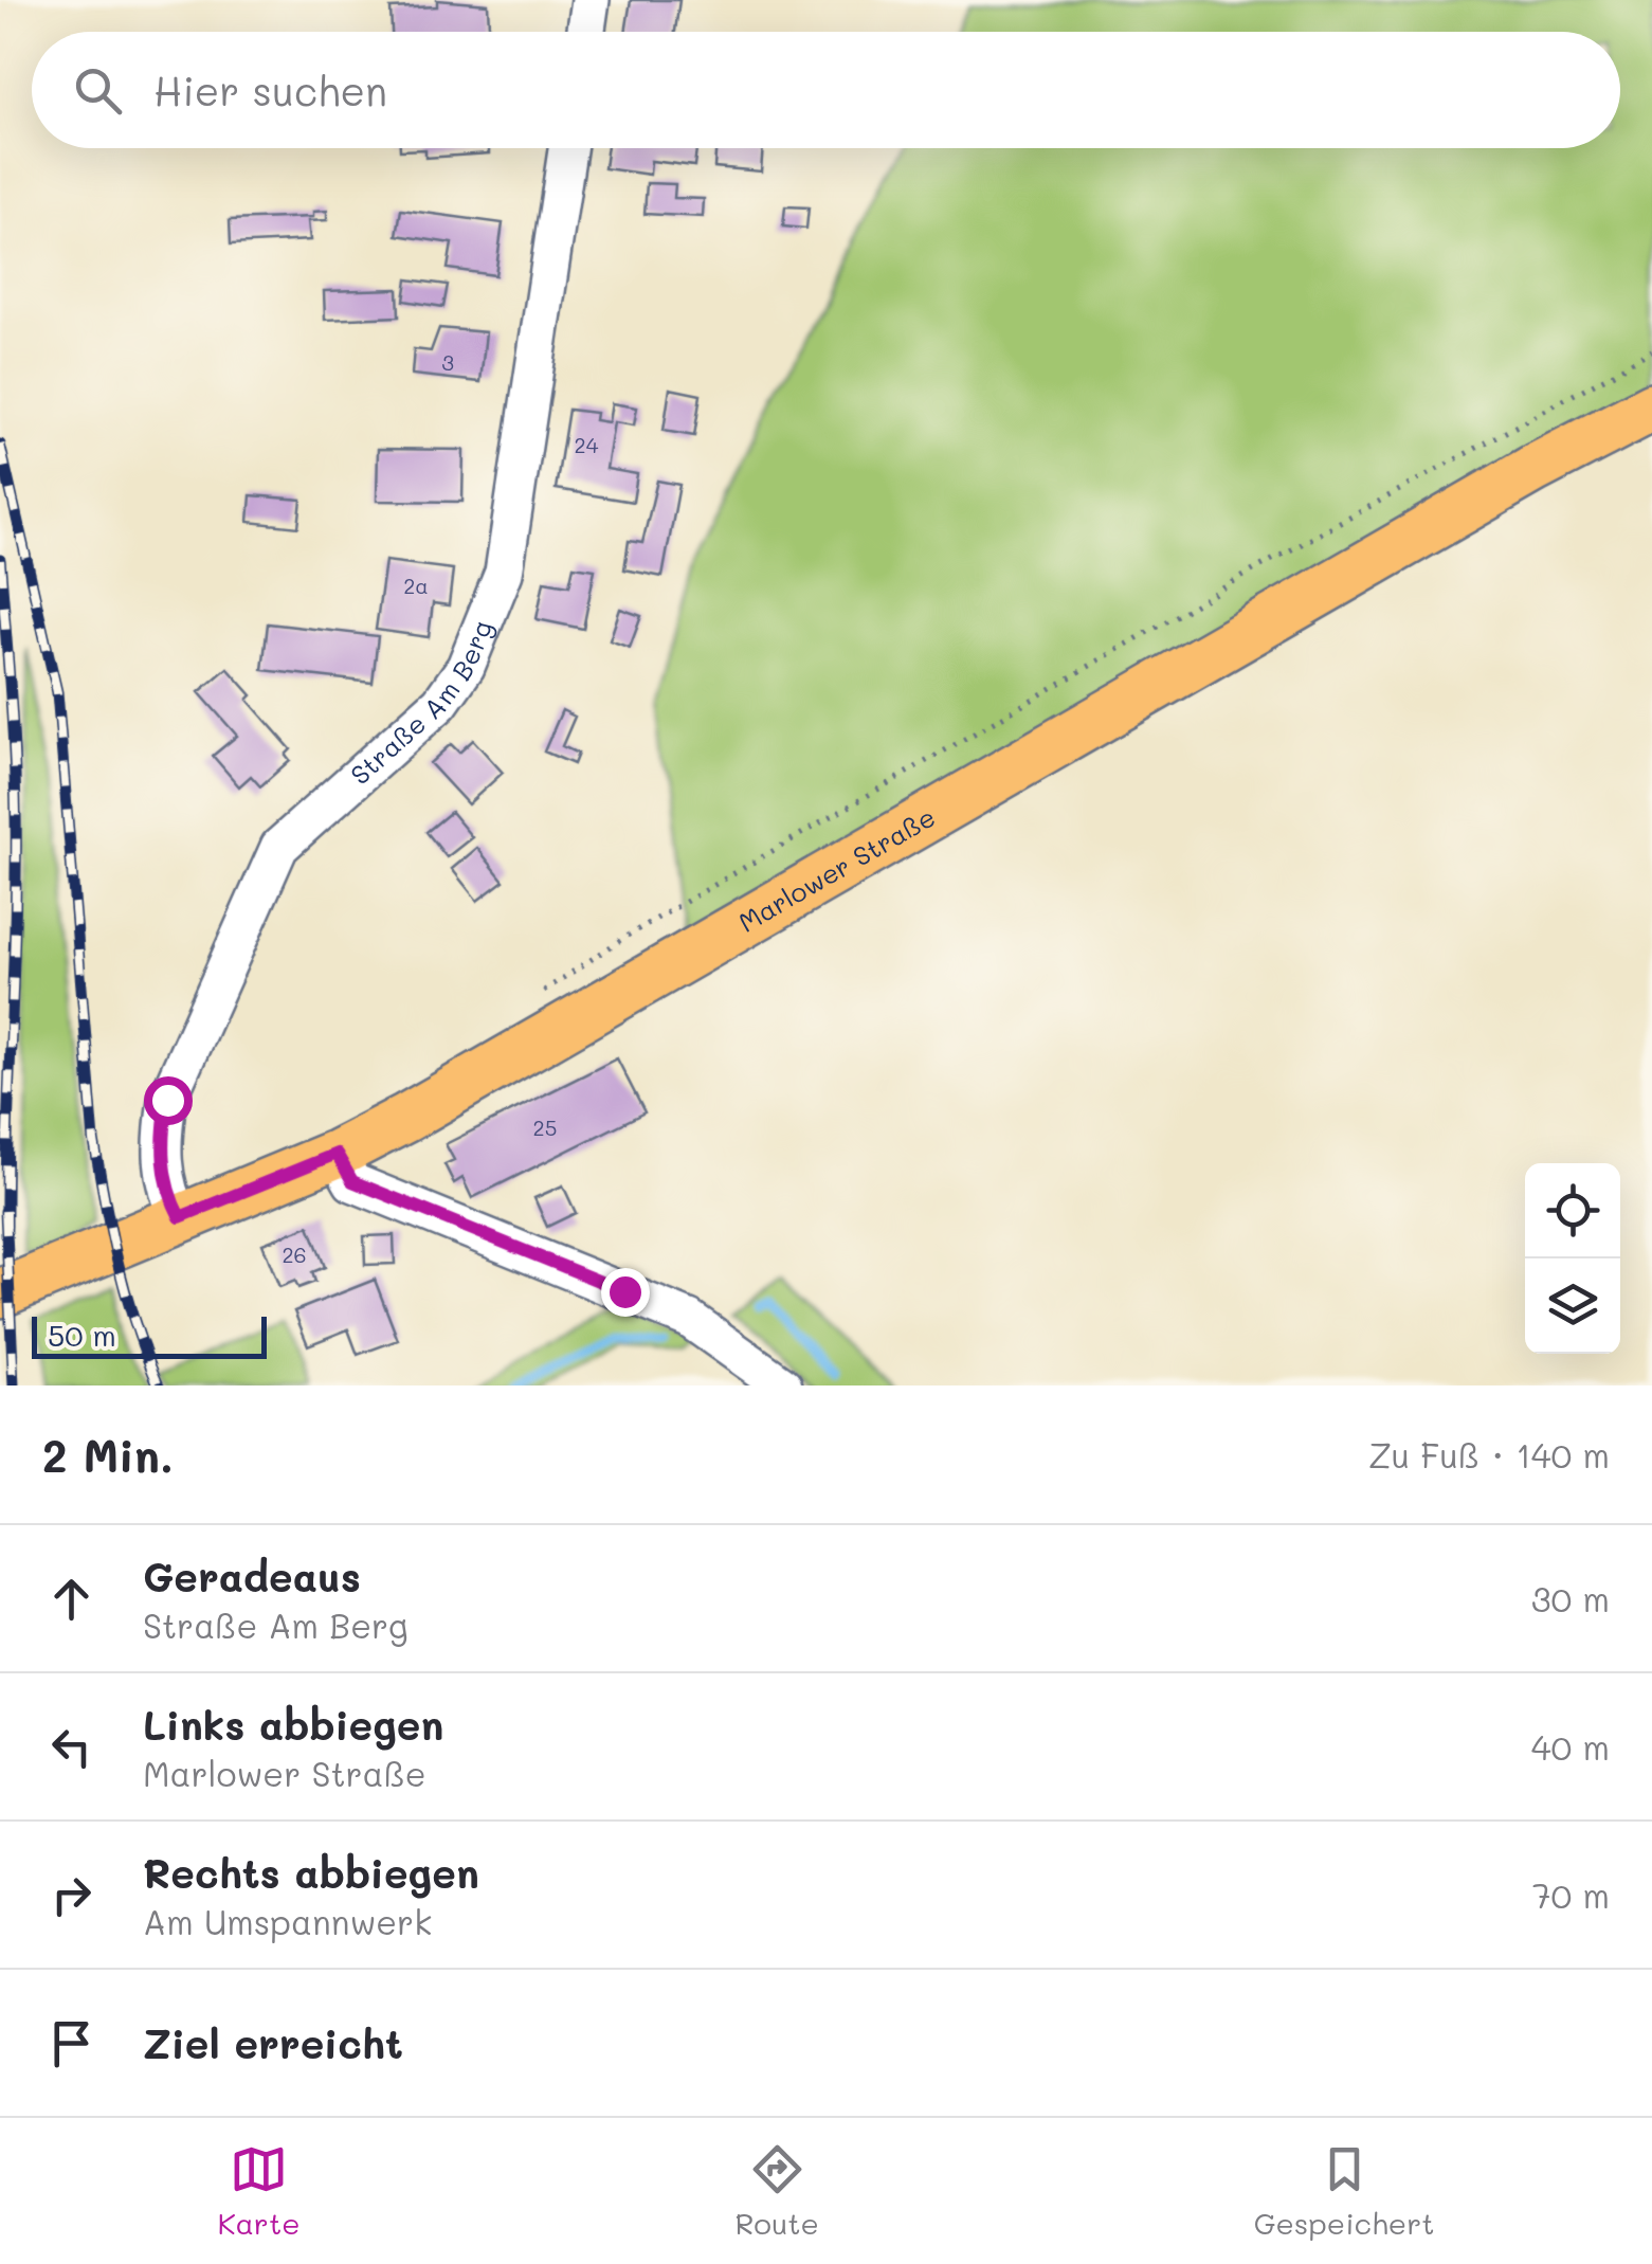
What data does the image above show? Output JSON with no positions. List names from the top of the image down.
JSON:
{
  "streets": {
    "main road": ["Marlower Straße"],
    "street": ["Straße Am Berg"]
  },
  "crossings": [
    ["Straße Am Berg", "Marlower Straße"]
  ],
  "house_numbers": [
    "3",
    "24",
    "2a",
    "25",
    "26"
  ],
  "scale_bar": "50 m",
  "page": {
    "search": "Hier suchen",
    "scale": "50 m",
    "heading": ["2 Min.", "Zu Fuß · 140 m"],
    "list": [
      ["Geradeaus", "Straße Am Berg", "30 m"],
      ["Links abbiegen", "Marlower Straße", "40 m"],
      ["Rechts abbiegen", "Am Umspannwerk", "70 m"],
      "Ziel erreicht"
    ],
    "nav": ["Karte", "Route", "Gespeichert"]
  }
}
